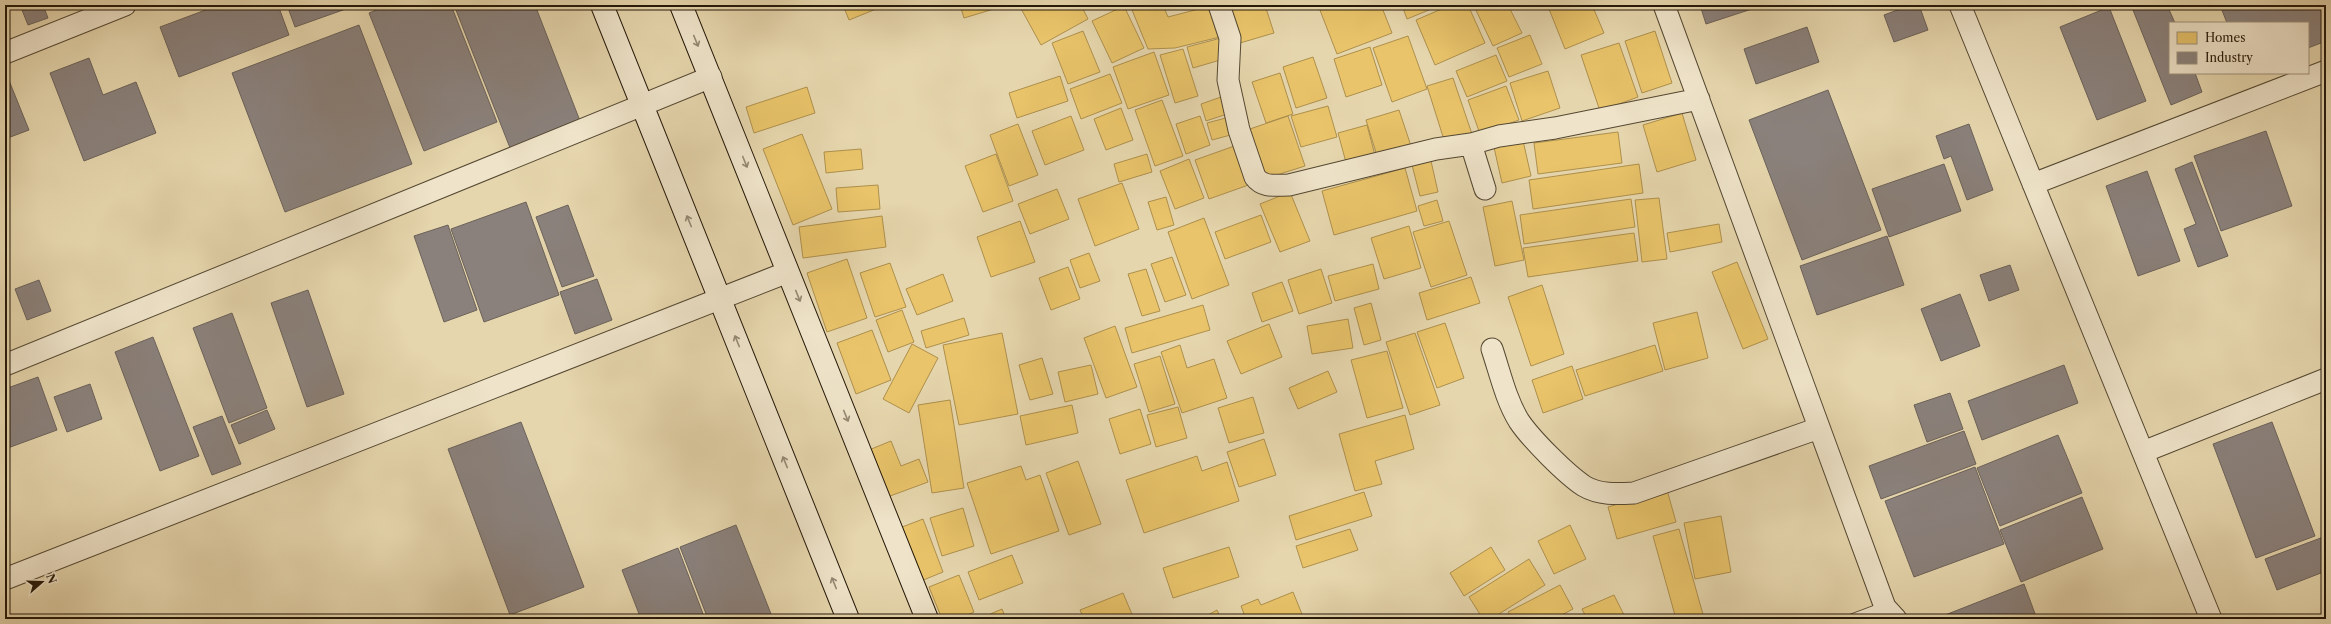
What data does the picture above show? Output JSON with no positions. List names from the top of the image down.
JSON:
{
  "legend": ["Homes", "Industry"],
  "north": "right"
}
